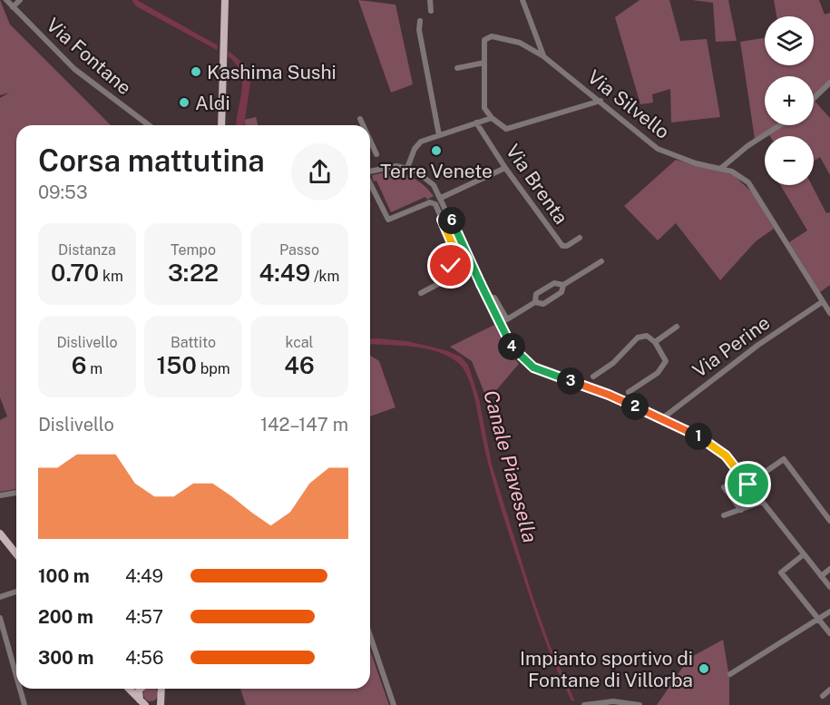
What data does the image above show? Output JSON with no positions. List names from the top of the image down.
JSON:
{
  "streets": {
    "street": [
      "Via Fontane",
      "Via Silvello",
      "Via Brenta",
      "Via Perine"
    ]
  },
  "crossings": [
    ["Via Silvello", "Via Perine"]
  ],
  "water": ["Canale Piavesella"],
  "places": [
    "Kashima Sushi",
    "Aldi",
    "Terre Venete",
    "Impianto sportivo di Fontane di Villorba"
  ],
  "page": {
    "map_buttons": ["+", "−"],
    "heading": ["Corsa mattutina", "09:53"],
    "pins": [
      "6",
      "4",
      "3",
      "2",
      "1"
    ],
    "stats": [
      ["Distanza", "0.70 km"],
      ["Tempo", "3:22"],
      ["Passo", "4:49 /km"],
      ["Dislivello", "6 m"],
      ["Battito", "150 bpm"],
      ["kcal", "46"]
    ],
    "chart": ["Dislivello", "142–147 m"],
    "list": [
      {
        "name": "100 m",
        "note": "4:49"
      },
      {
        "name": "200 m",
        "note": "4:57"
      },
      {
        "name": "300 m",
        "note": "4:56"
      }
    ]
  }
}
